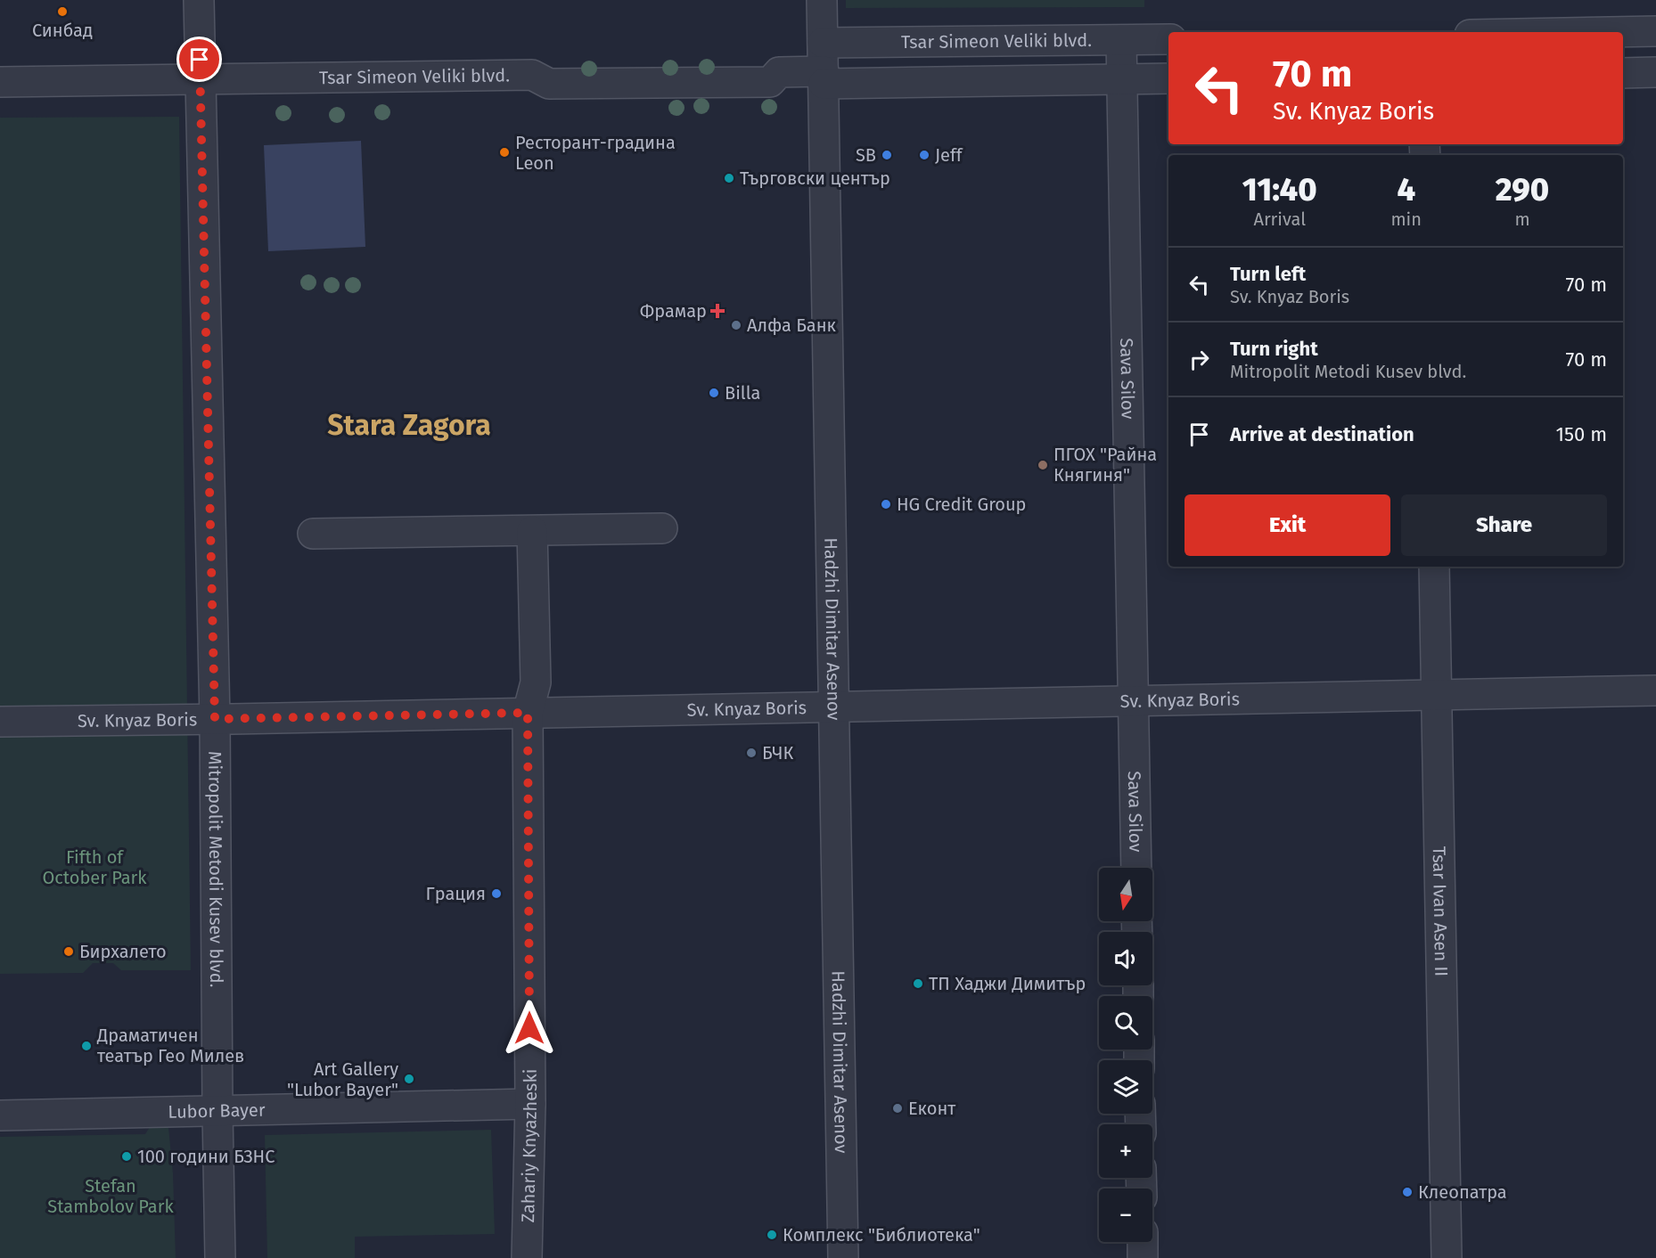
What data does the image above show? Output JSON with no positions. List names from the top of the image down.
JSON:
{
  "streets": {
    "street": [
      "Tsar Simeon Veliki blvd.",
      "Sava Silov",
      "Hadzhi Dimitar Asenov",
      "Sv. Knyaz Boris",
      "Mitropolit Metodi Kusev blvd.",
      "Tsar Ivan Asen II",
      "Lubor Bayer",
      "Zahariy Knyazheski"
    ]
  },
  "crossings": [
    ["Tsar Simeon Veliki blvd.", "Sava Silov"],
    ["Tsar Simeon Veliki blvd.", "Hadzhi Dimitar Asenov"],
    ["Tsar Simeon Veliki blvd.", "Mitropolit Metodi Kusev blvd."],
    ["Sava Silov", "Sv. Knyaz Boris"],
    ["Hadzhi Dimitar Asenov", "Sv. Knyaz Boris"],
    ["Sv. Knyaz Boris", "Mitropolit Metodi Kusev blvd."],
    ["Sv. Knyaz Boris", "Tsar Ivan Asen II"],
    ["Sv. Knyaz Boris", "Zahariy Knyazheski"],
    ["Mitropolit Metodi Kusev blvd.", "Lubor Bayer"],
    ["Lubor Bayer", "Zahariy Knyazheski"]
  ],
  "districts": ["Stara Zagora"],
  "parks": ["Fifth of October Park", "Stefan Stambolov Park"],
  "places": {
    "other": [
      "Синбад",
      "Ресторант-градина Leon",
      "SB",
      "Jeff",
      "Търговски център",
      "Алфа Банк",
      "Billa",
      "ПГОХ \"Райна Княгиня\"",
      "HG Credit Group",
      "БЧК",
      "Грация",
      "Бирхалето",
      "ТП Хаджи Димитър",
      "Драматичен театър Гео Милев",
      "Art Gallery \"Lubor Bayer\"",
      "Еконт",
      "100 години БЗНС",
      "Клеопатра",
      "Комплекс \"Библиотека\""
    ],
    "health": ["Фрамар"]
  },
  "north": "bottom",
  "page": {
    "turn": ["70 m", "Sv. Knyaz Boris"],
    "eta": [
      "11:40",
      "Arrival",
      "4",
      "min",
      "290",
      "m"
    ],
    "list": [
      {
        "name": "Turn left",
        "note": "Sv. Knyaz Boris",
        "value": "70 m"
      },
      {
        "name": "Turn right",
        "note": "Mitropolit Metodi Kusev blvd.",
        "value": "70 m"
      },
      {
        "name": "Arrive at destination",
        "value": "150 m"
      }
    ],
    "buttons": ["Exit", "Share"],
    "map_buttons": ["+", "−"]
  }
}
